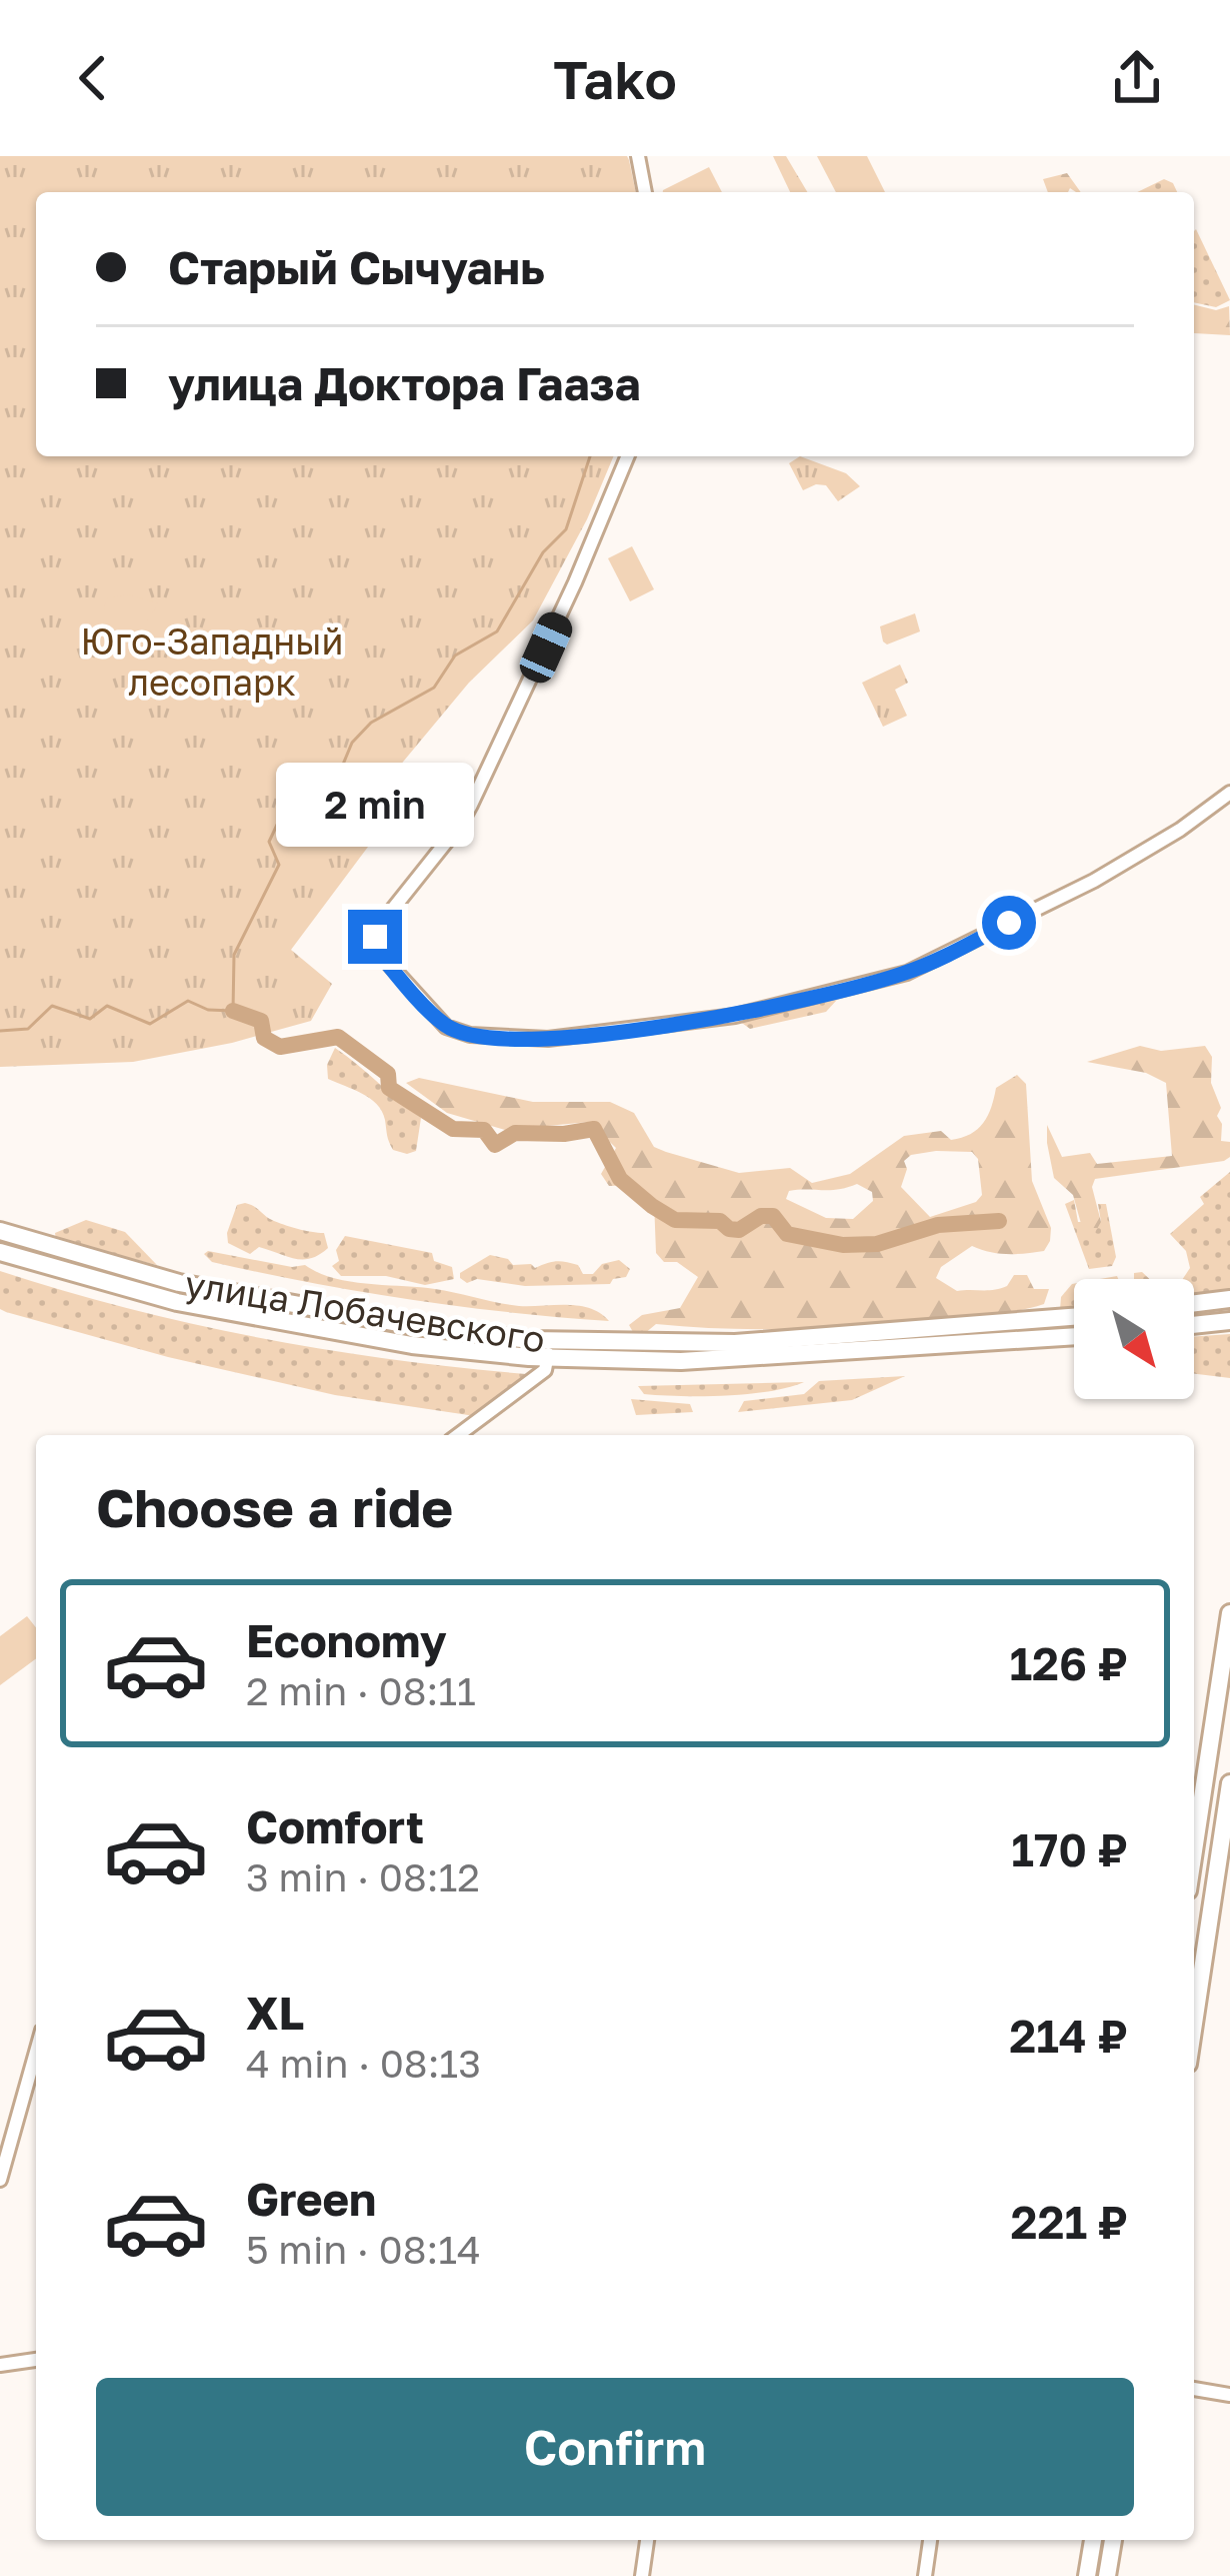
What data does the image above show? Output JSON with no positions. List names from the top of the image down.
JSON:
{
  "streets": {
    "main road": ["улица Лобачевского"]
  },
  "parks": ["Юго-Западный лесопарк"],
  "north": "bottom right",
  "page": {
    "header": "Tako",
    "banner": ["Старый Сычуань", "улица Доктора Гааза"],
    "bubble": "2 min",
    "heading": "Choose a ride",
    "list": [
      {
        "name": "Economy",
        "note": "2 min · 08:11",
        "value": "126 ₽"
      },
      {
        "name": "Comfort",
        "note": "3 min · 08:12",
        "value": "170 ₽"
      },
      {
        "name": "XL",
        "note": "4 min · 08:13",
        "value": "214 ₽"
      },
      {
        "name": "Green",
        "note": "5 min · 08:14",
        "value": "221 ₽"
      }
    ],
    "buttons": "Confirm"
  }
}
